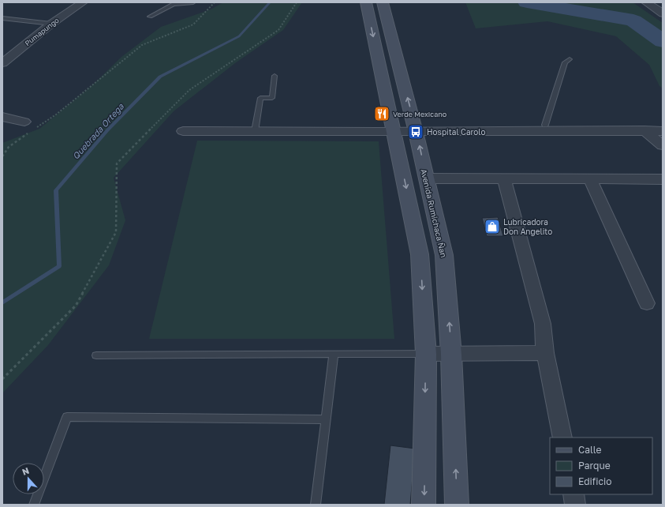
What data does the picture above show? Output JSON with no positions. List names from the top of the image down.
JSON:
{
  "streets": {
    "main road": ["Avenida Rumichaca Ñan"],
    "street": ["Pumapungo"]
  },
  "water": ["Quebrada Ortega"],
  "places": {
    "restaurant": ["Verde Mexicano"],
    "bus stop": ["Hospital Carolo"],
    "shop": ["Lubricadora Don Angelito"]
  },
  "legend": ["Calle", "Parque", "Edificio"],
  "north": "top"
}
